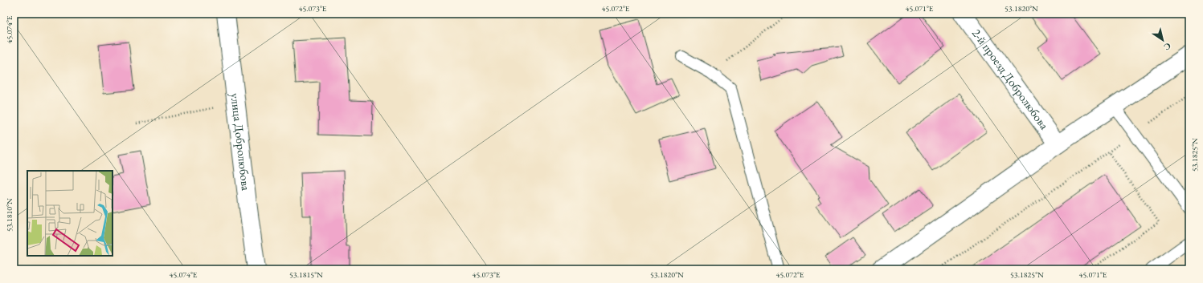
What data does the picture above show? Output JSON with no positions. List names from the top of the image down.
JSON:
{
  "streets": {
    "street": ["2-й проезд Добролюбова", "улица Добролюбова"]
  },
  "north": "bottom right",
  "coordinates": [
    "45.073°E",
    "45.072°E",
    "45.071°E",
    "53.1820°N",
    "45.074°E",
    "53.1825°N",
    "53.1810°N",
    "53.1815°N"
  ]
}
